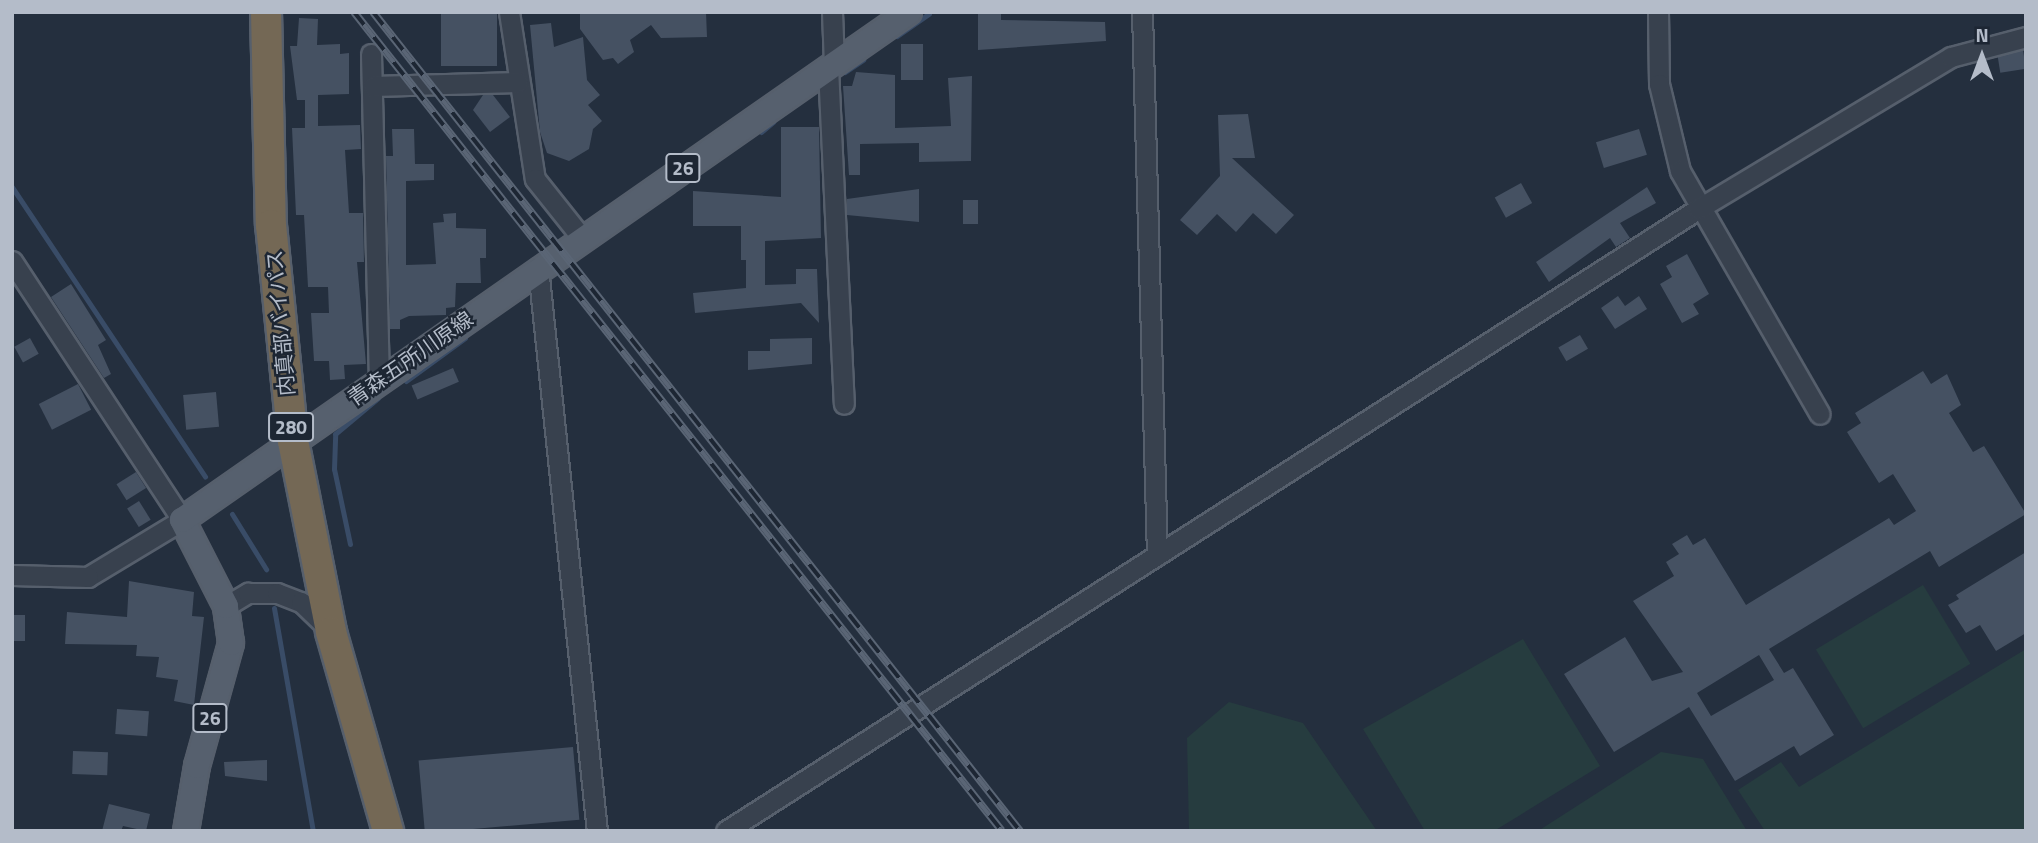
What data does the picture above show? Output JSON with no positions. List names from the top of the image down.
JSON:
{
  "streets": {
    "highway": ["内真部バイパス", "280"],
    "main road": ["26", "青森五所川原線"]
  },
  "crossings": [
    ["26", "青森五所川原線"],
    ["内真部バイパス", "青森五所川原線"]
  ],
  "north": "top"
}
